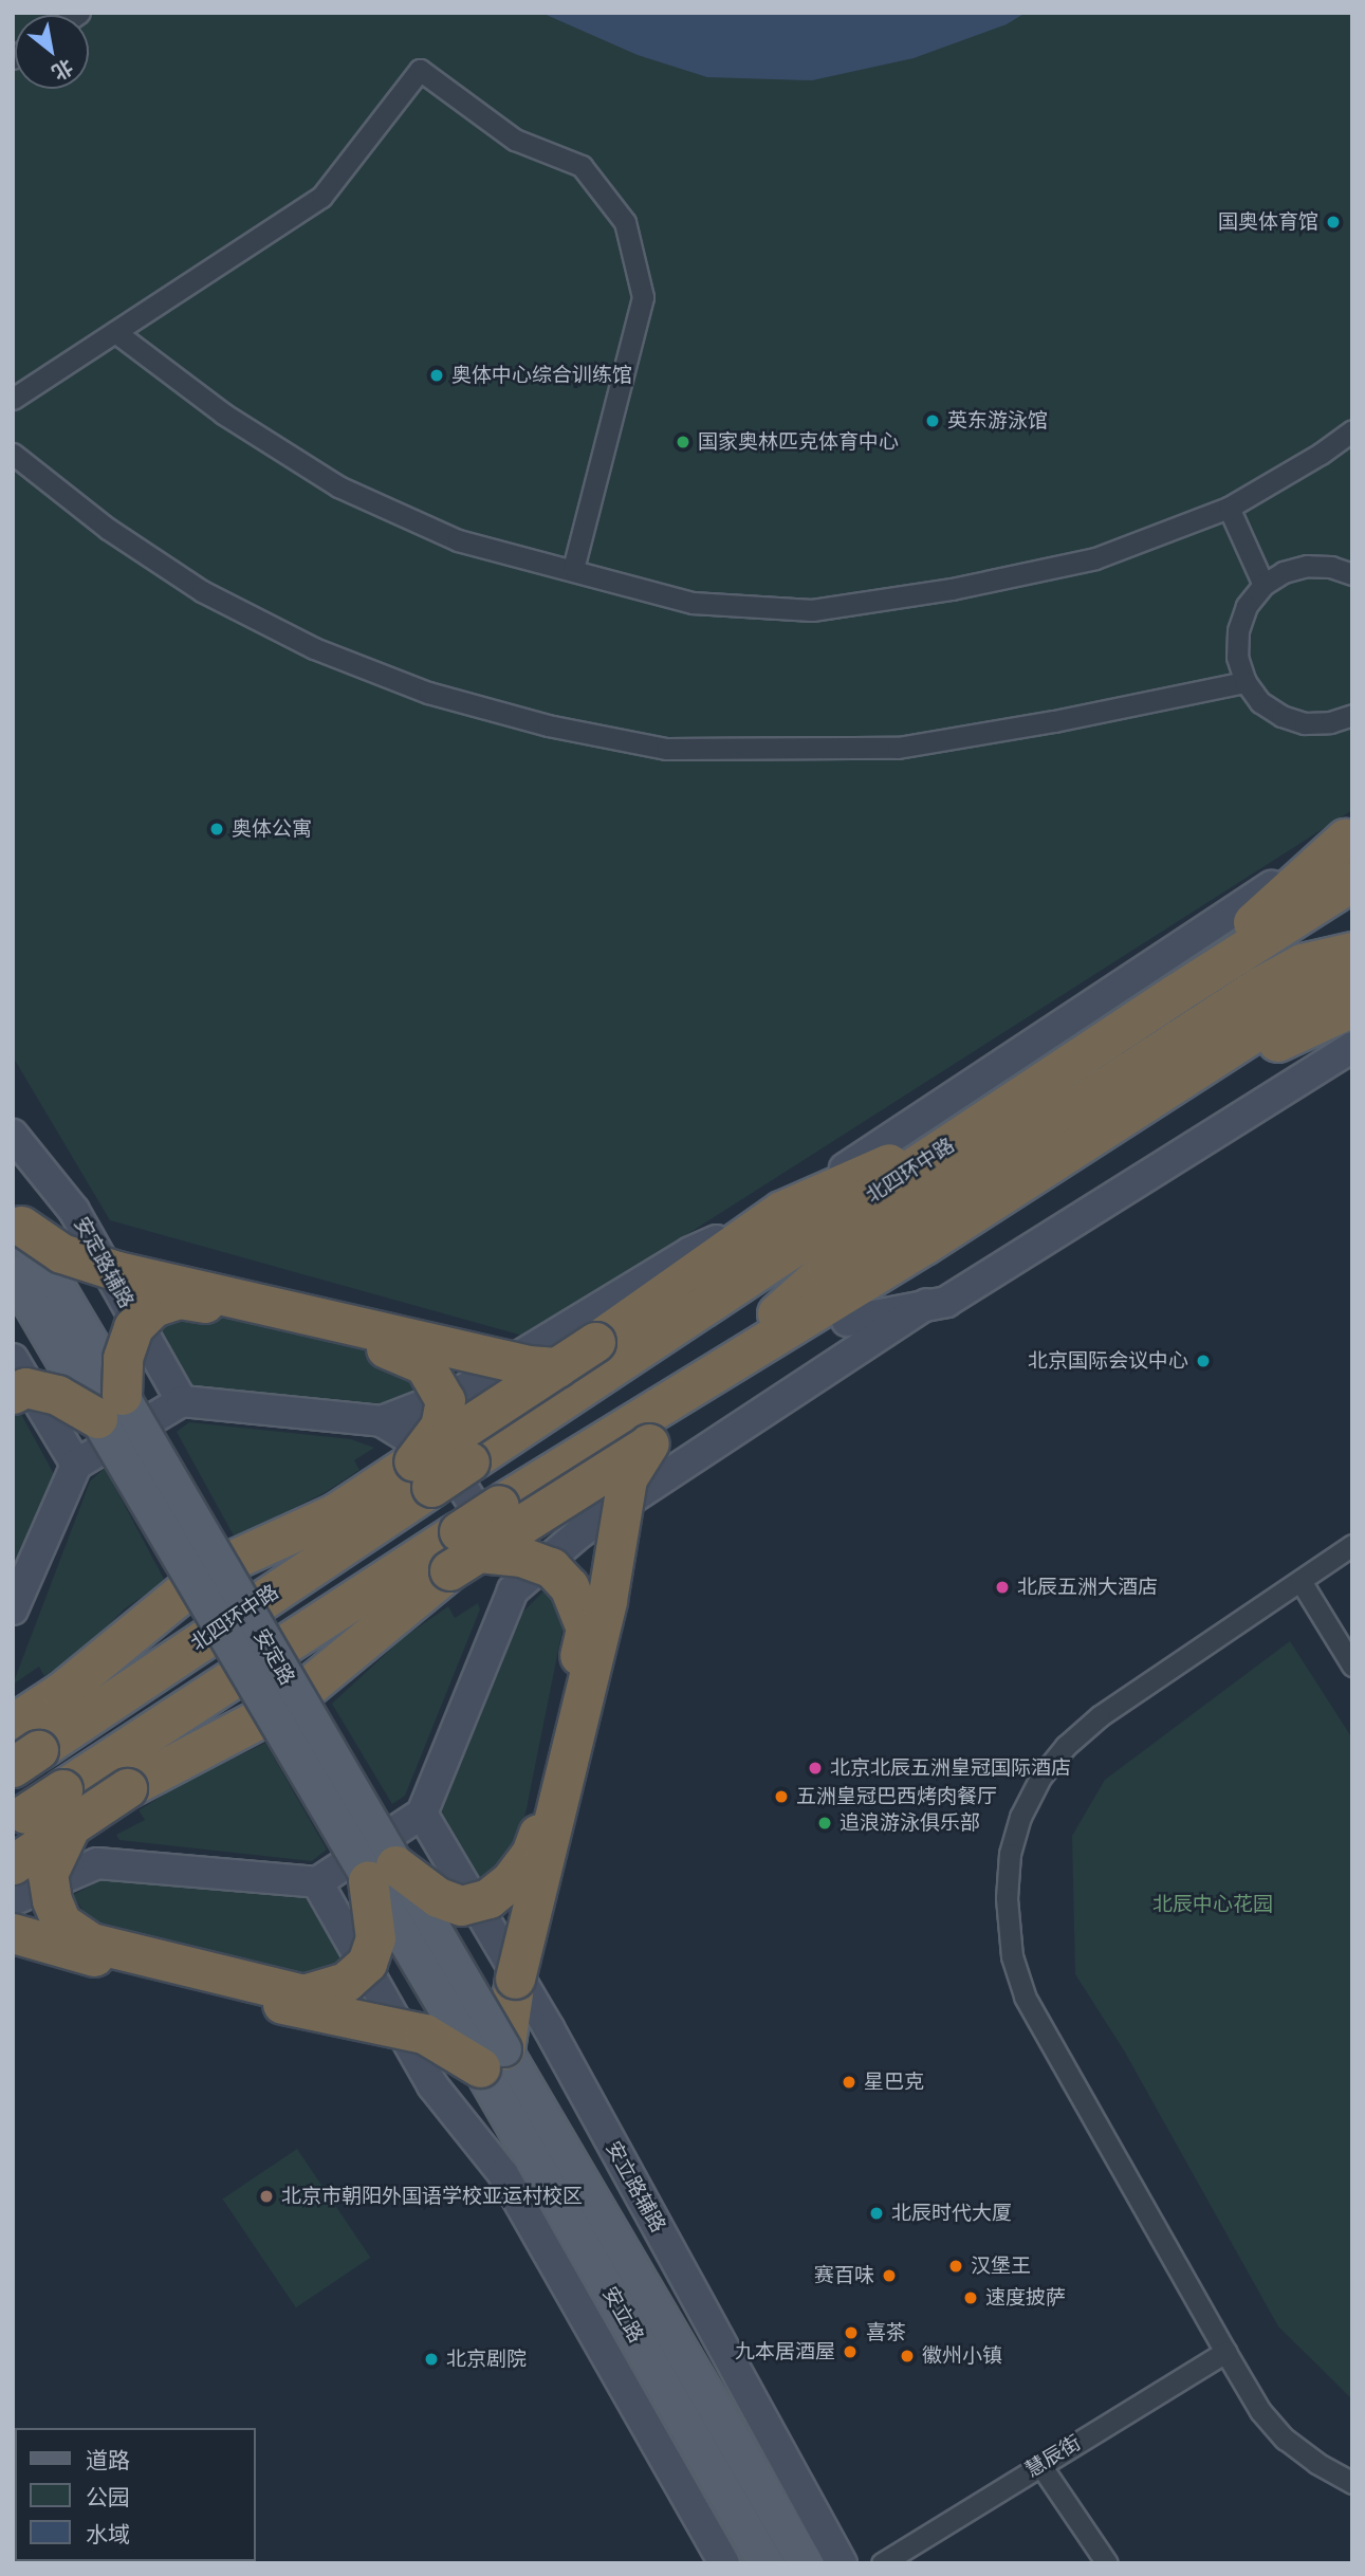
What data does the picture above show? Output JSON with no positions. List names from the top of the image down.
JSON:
{
  "streets": {
    "highway": ["北四环中路"],
    "main road": ["安定路", "安立路"],
    "street": ["安定路辅路", "安立路辅路", "慧辰街"]
  },
  "crossings": [
    ["安定路", "安立路"]
  ],
  "parks": ["北辰中心花园"],
  "places": [
    "国奥体育馆",
    "奥体中心综合训练馆",
    "英东游泳馆",
    "国家奥林匹克体育中心",
    "奥体公寓",
    "北京国际会议中心",
    "北辰五洲大酒店",
    "北京北辰五洲皇冠国际酒店",
    "五洲皇冠巴西烤肉餐厅",
    "追浪游泳俱乐部",
    "星巴克",
    "北京市朝阳外国语学校亚运村校区",
    "北辰时代大厦",
    "汉堡王",
    "赛百味",
    "速度披萨",
    "喜茶",
    "九本居酒屋",
    "徽州小镇",
    "北京剧院"
  ],
  "legend": ["道路", "公园", "水域"],
  "north": "bottom right"
}
